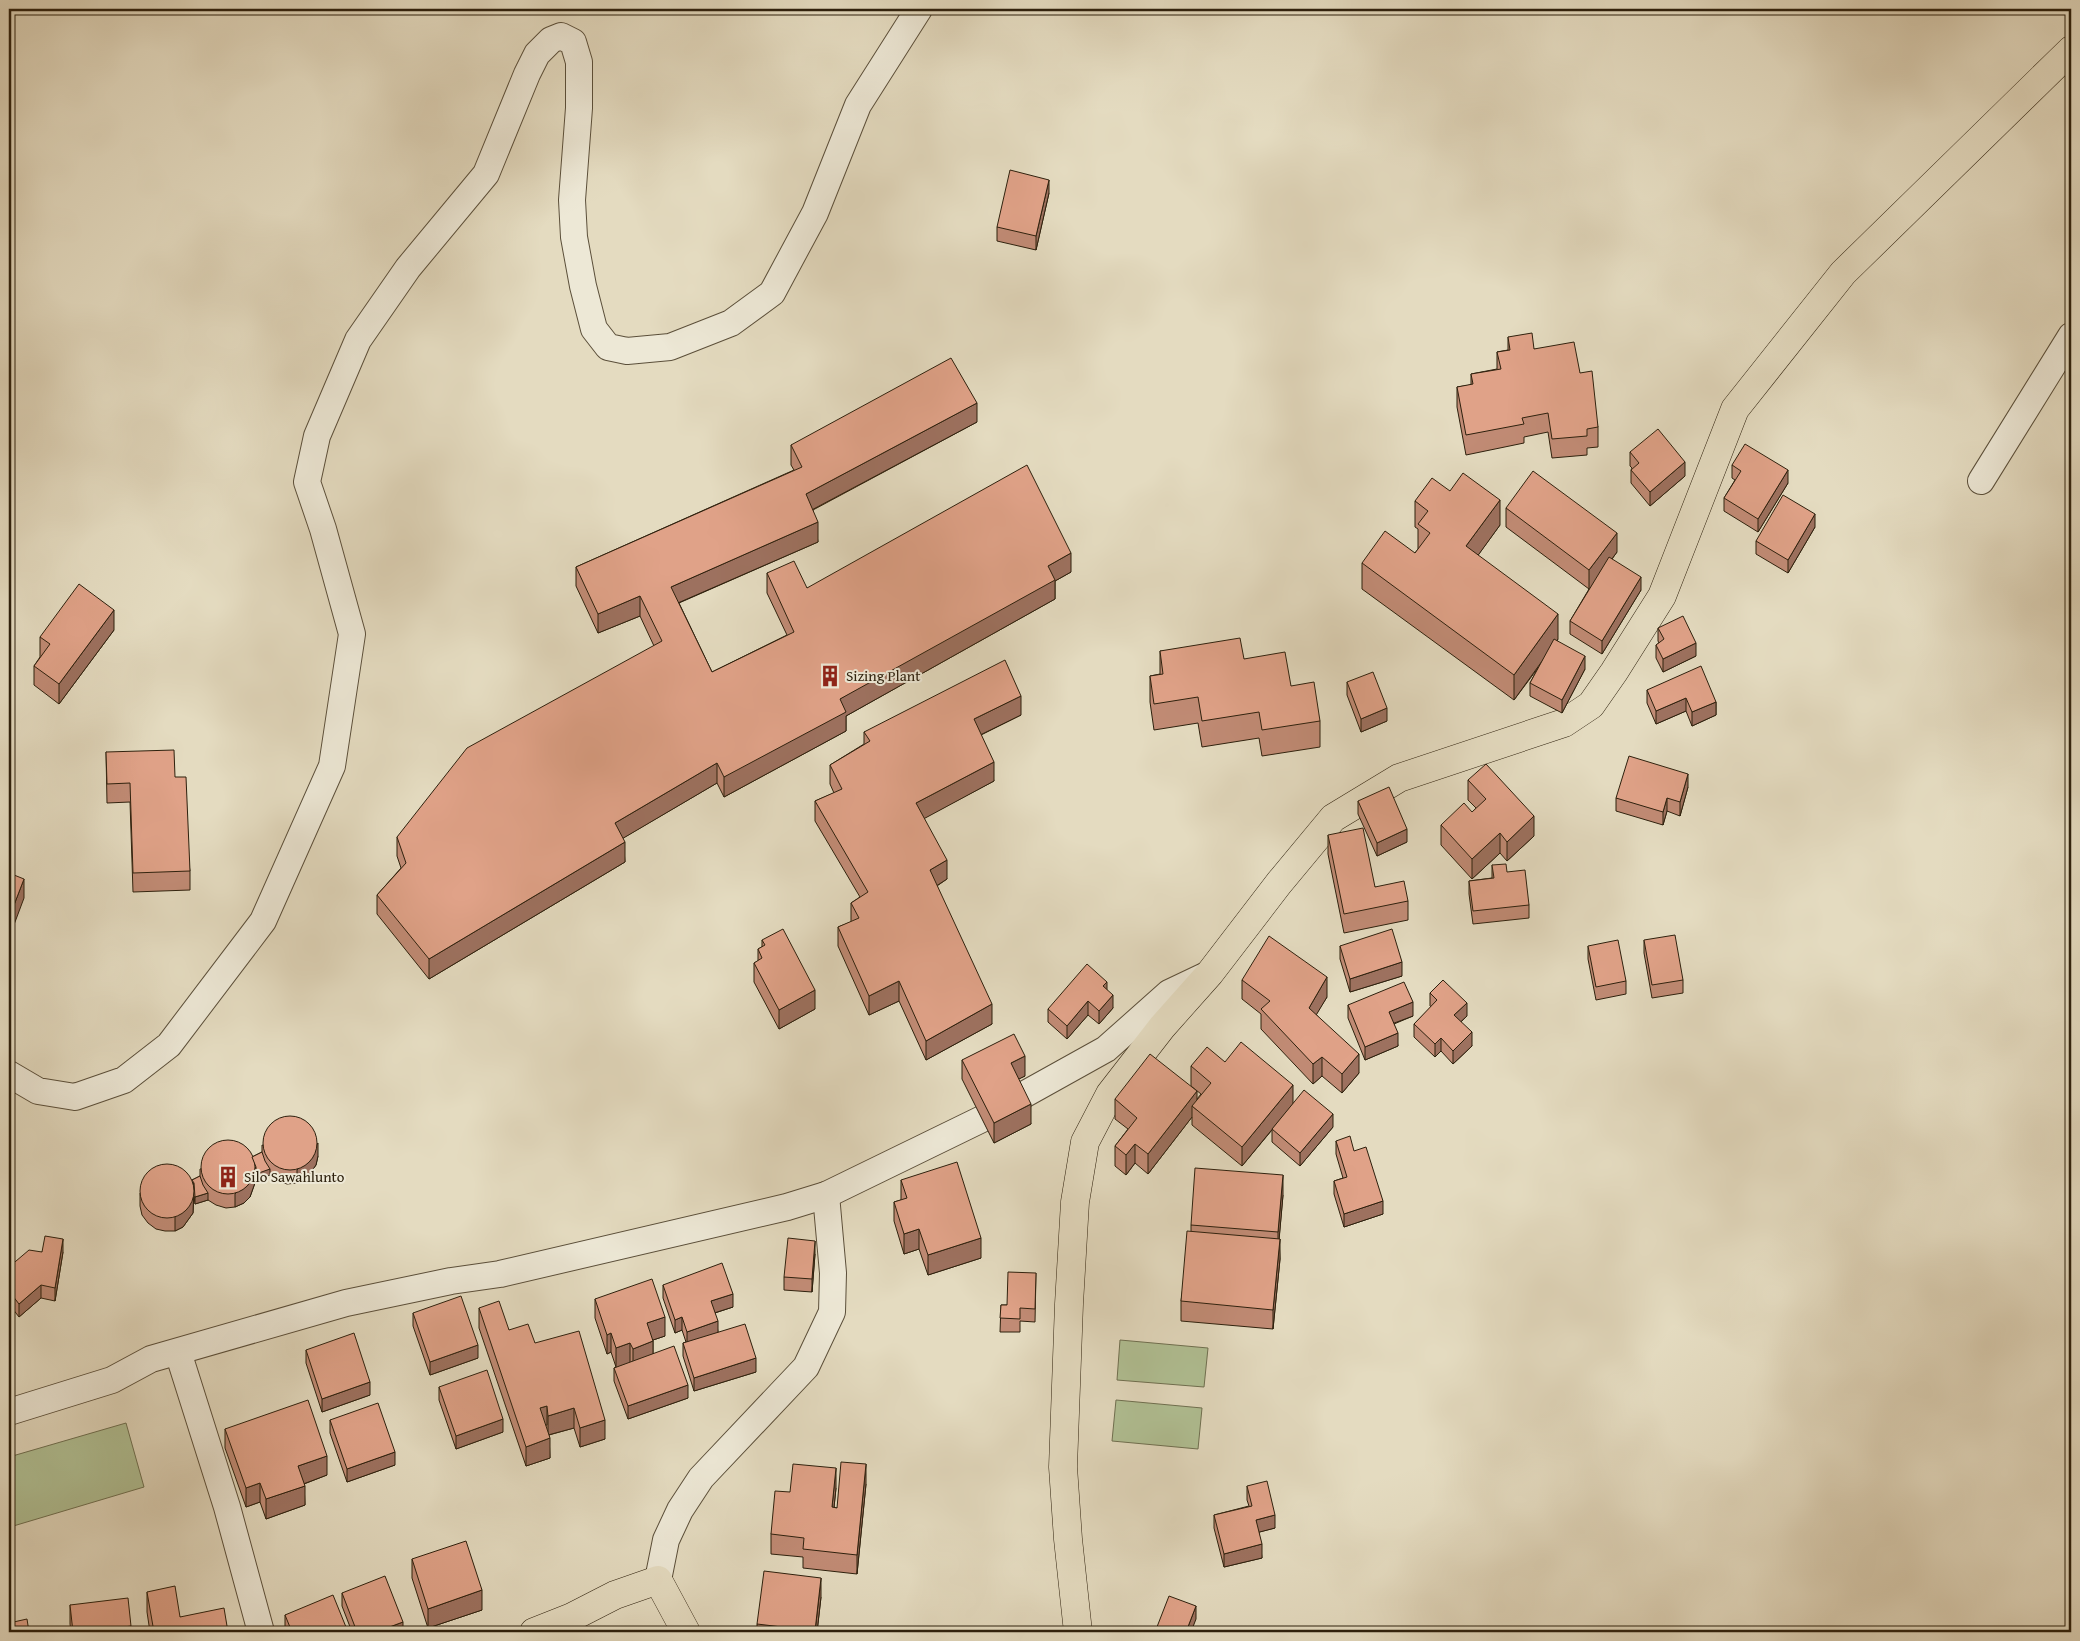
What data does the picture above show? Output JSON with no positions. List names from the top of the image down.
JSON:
{
  "places": {
    "building": ["Sizing Plant", "Silo Sawahlunto"]
  }
}
